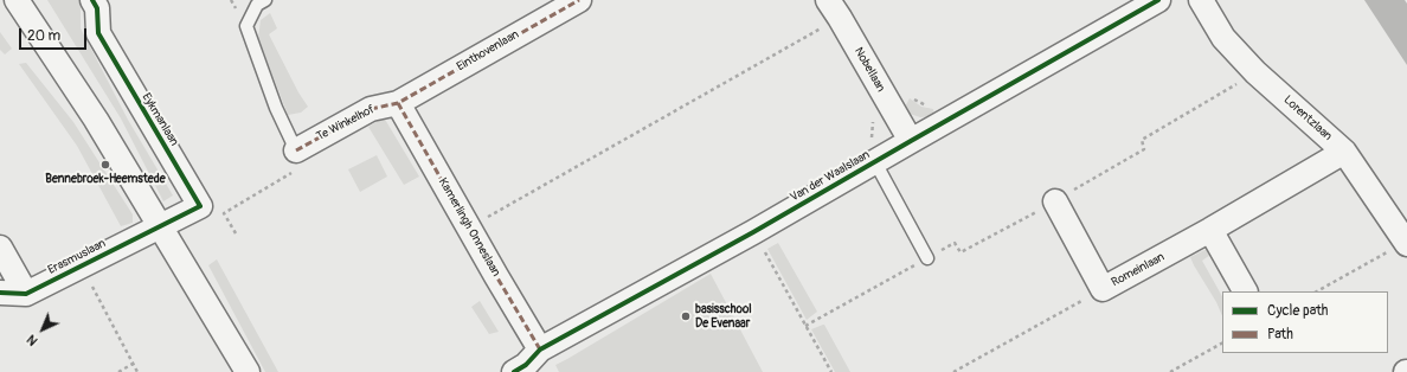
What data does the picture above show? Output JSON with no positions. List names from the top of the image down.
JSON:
{
  "streets": {
    "street": [
      "Einthovenlaan",
      "Nobellaan",
      "Lorentzlaan",
      "Eykmanlaan",
      "Te Winkelhof",
      "Van der Waalslaan",
      "Kamerlingh Onneslaan",
      "Erasmuslaan",
      "Romeinlaan"
    ]
  },
  "crossings": [
    ["Einthovenlaan", "Te Winkelhof"],
    ["Einthovenlaan", "Kamerlingh Onneslaan"],
    ["Nobellaan", "Van der Waalslaan"],
    ["Lorentzlaan", "Romeinlaan"],
    ["Eykmanlaan", "Erasmuslaan"],
    ["Te Winkelhof", "Kamerlingh Onneslaan"],
    ["Van der Waalslaan", "Kamerlingh Onneslaan"]
  ],
  "places": ["Bennebroek-Heemstede", "basisschool De Evenaar"],
  "legend": ["Cycle path", "Path"],
  "scale_bar": "20 m",
  "north": "bottom left"
}
